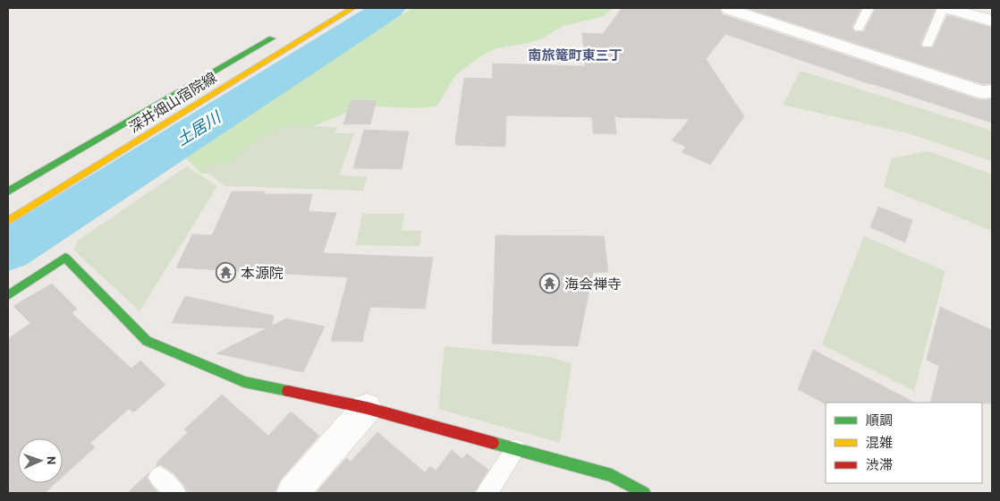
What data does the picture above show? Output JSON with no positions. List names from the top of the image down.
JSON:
{
  "streets": {
    "main road": ["深井畑山宿院線"]
  },
  "districts": ["南旅篭町東三丁"],
  "water": ["土居川"],
  "places": {
    "temple": ["本源院", "海会禅寺"]
  },
  "legend": ["順調", "混雑", "渋滞"],
  "north": "right"
}
